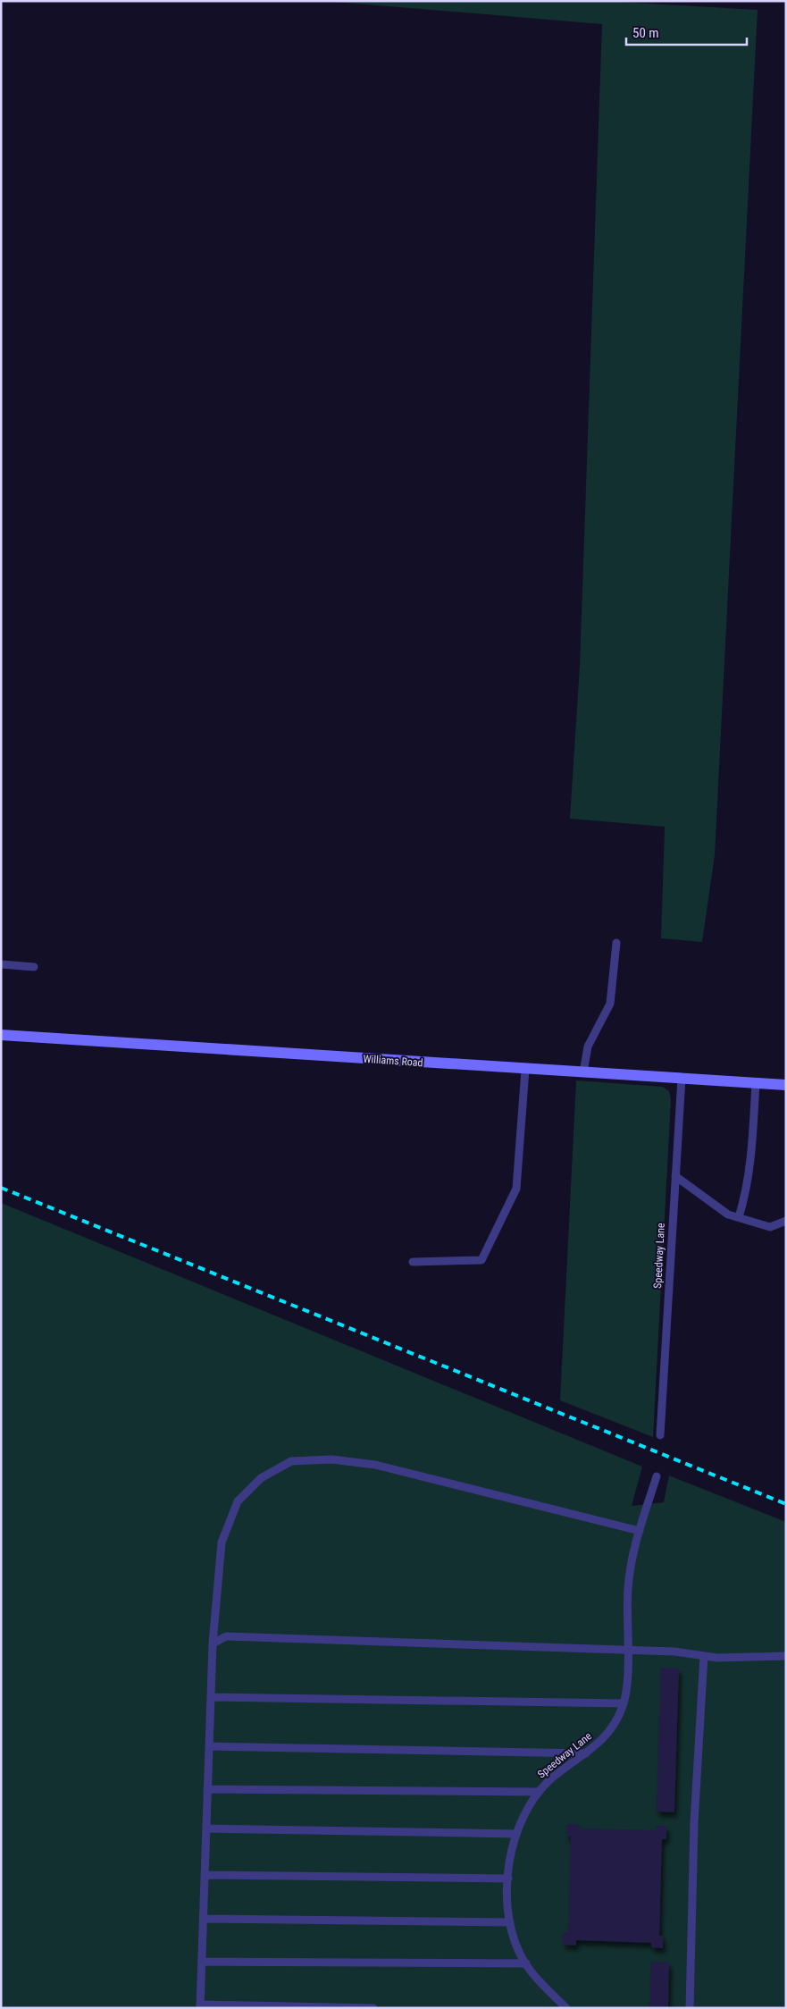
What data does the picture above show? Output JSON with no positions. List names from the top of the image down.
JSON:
{
  "streets": {
    "main road": ["Williams Road"],
    "lane": ["Speedway Lane"]
  },
  "crossings": [
    ["Williams Road", "Speedway Lane"]
  ],
  "scale_bar": "50 m"
}
